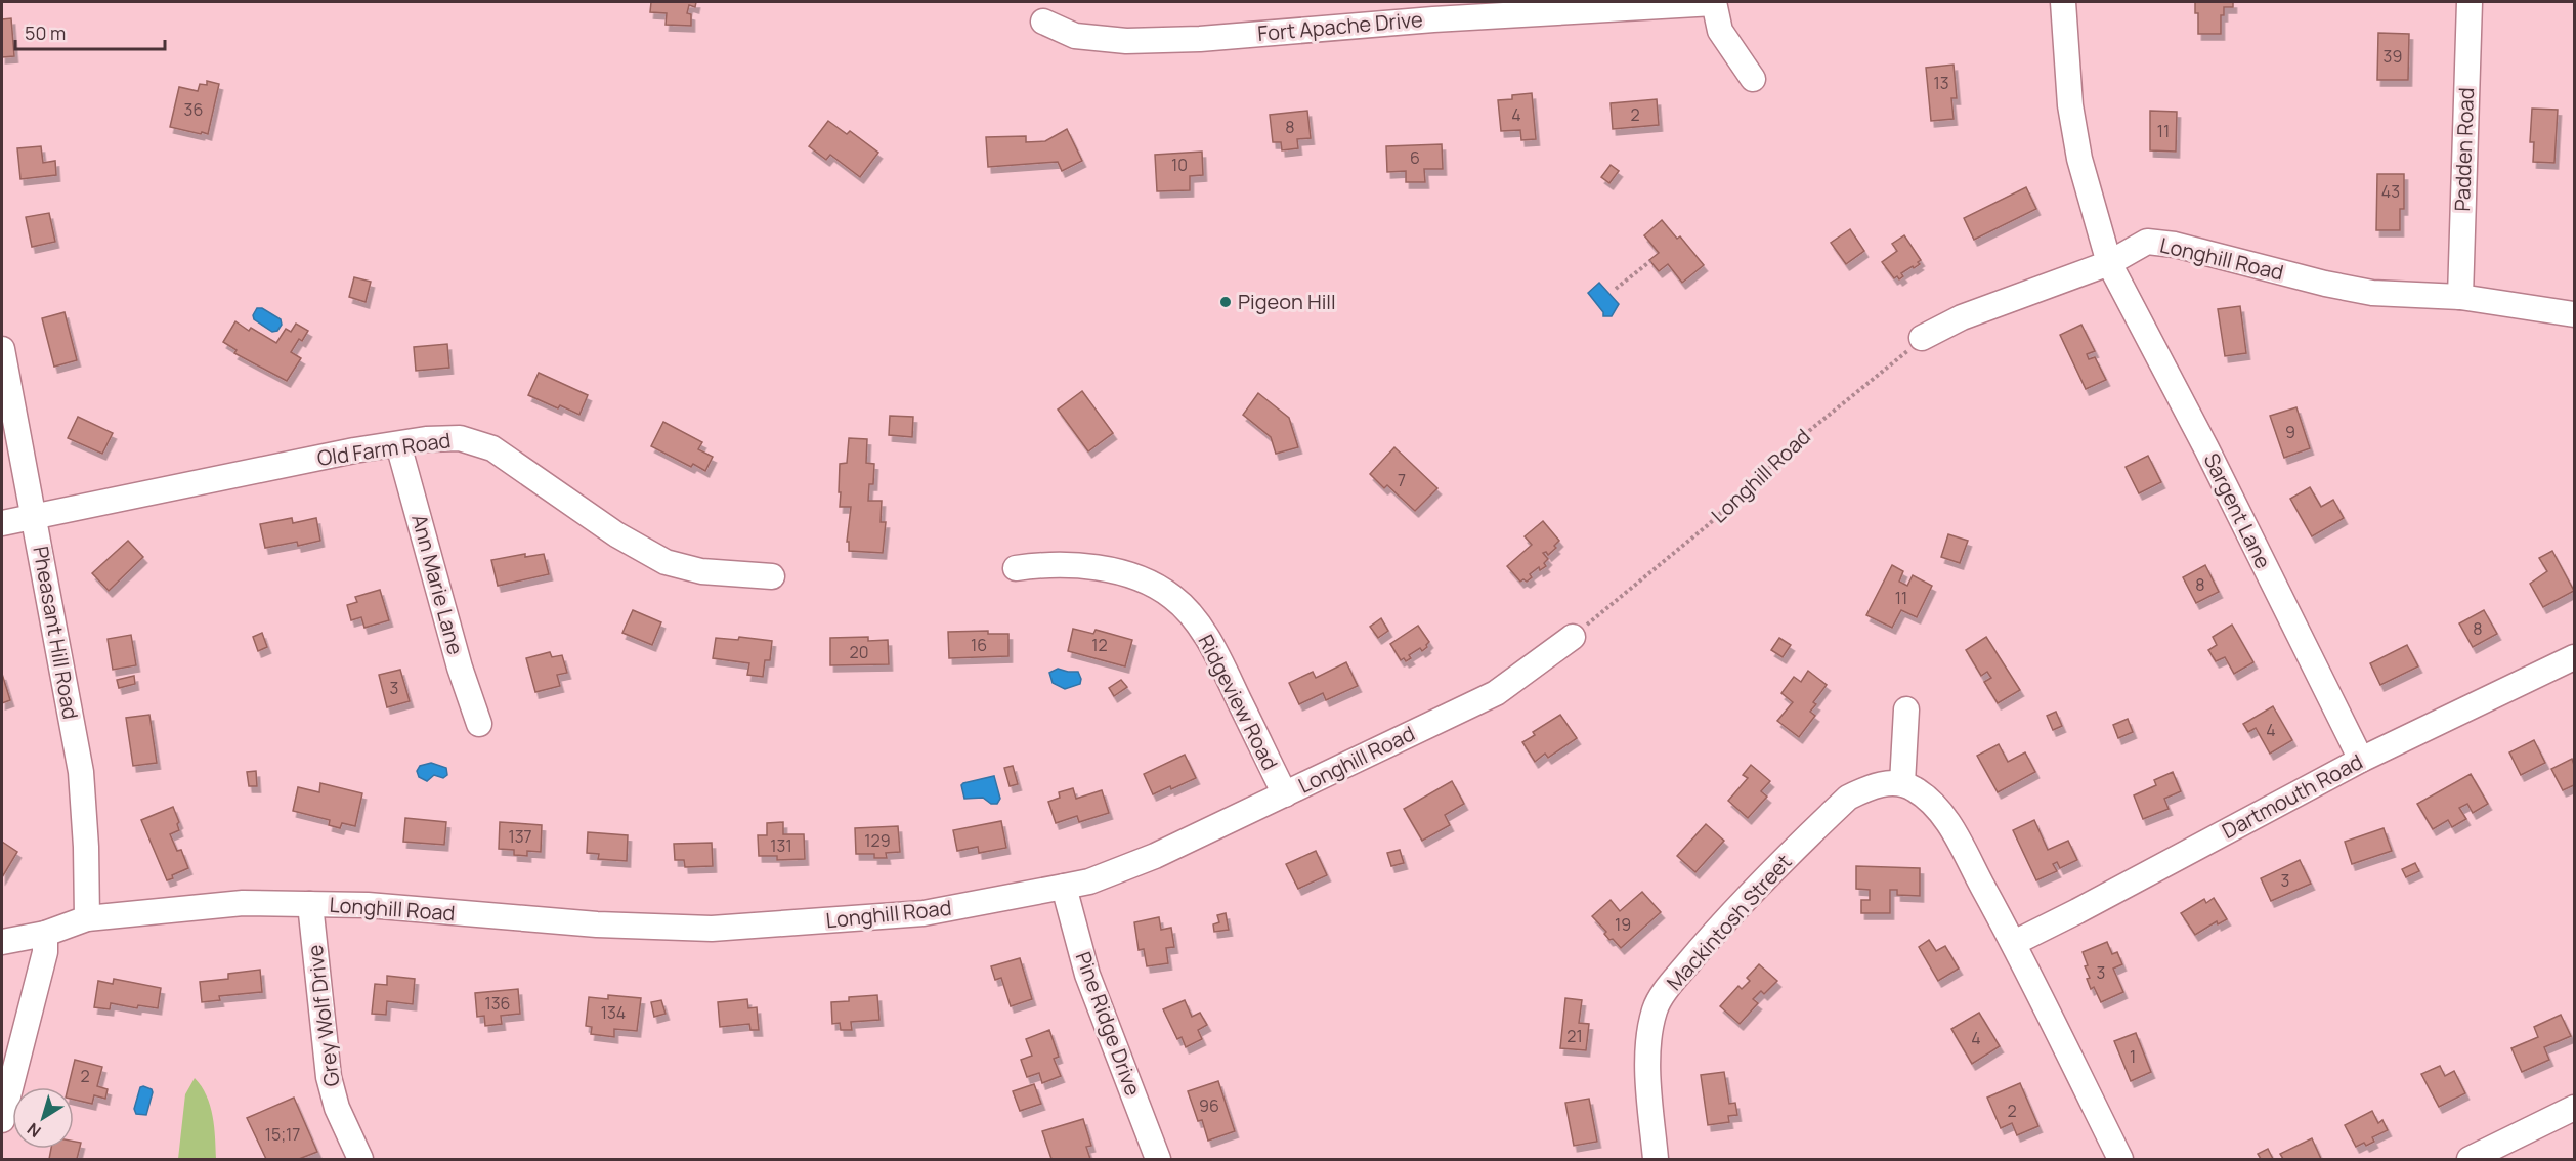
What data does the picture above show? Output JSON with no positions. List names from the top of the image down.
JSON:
{
  "streets": {
    "street": [
      "Fort Apache Drive",
      "Padden Road",
      "Longhill Road",
      "Old Farm Road",
      "Sargent Lane",
      "Ann Marie Lane",
      "Pheasant Hill Road",
      "Ridgeview Road",
      "Dartmouth Road",
      "Mackintosh Street",
      "Grey Wolf Drive",
      "Pine Ridge Drive"
    ]
  },
  "crossings": [
    ["Padden Road", "Longhill Road"],
    ["Longhill Road", "Sargent Lane"],
    ["Longhill Road", "Pheasant Hill Road"],
    ["Longhill Road", "Ridgeview Road"],
    ["Longhill Road", "Grey Wolf Drive"],
    ["Longhill Road", "Pine Ridge Drive"],
    ["Old Farm Road", "Ann Marie Lane"],
    ["Old Farm Road", "Pheasant Hill Road"],
    ["Sargent Lane", "Dartmouth Road"]
  ],
  "places": ["Pigeon Hill"],
  "house_numbers": [
    "39",
    "13",
    "36",
    "4",
    "2",
    "8",
    "11",
    "6",
    "10",
    "43",
    "9",
    "7",
    "8",
    "11",
    "8",
    "16",
    "12",
    "20",
    "3",
    "4",
    "137",
    "129",
    "131",
    "3",
    "19",
    "3",
    "136",
    "134",
    "21",
    "4",
    "1",
    "2",
    "96",
    "2",
    "15;17"
  ],
  "scale_bar": "50 m",
  "north": "bottom left"
}
